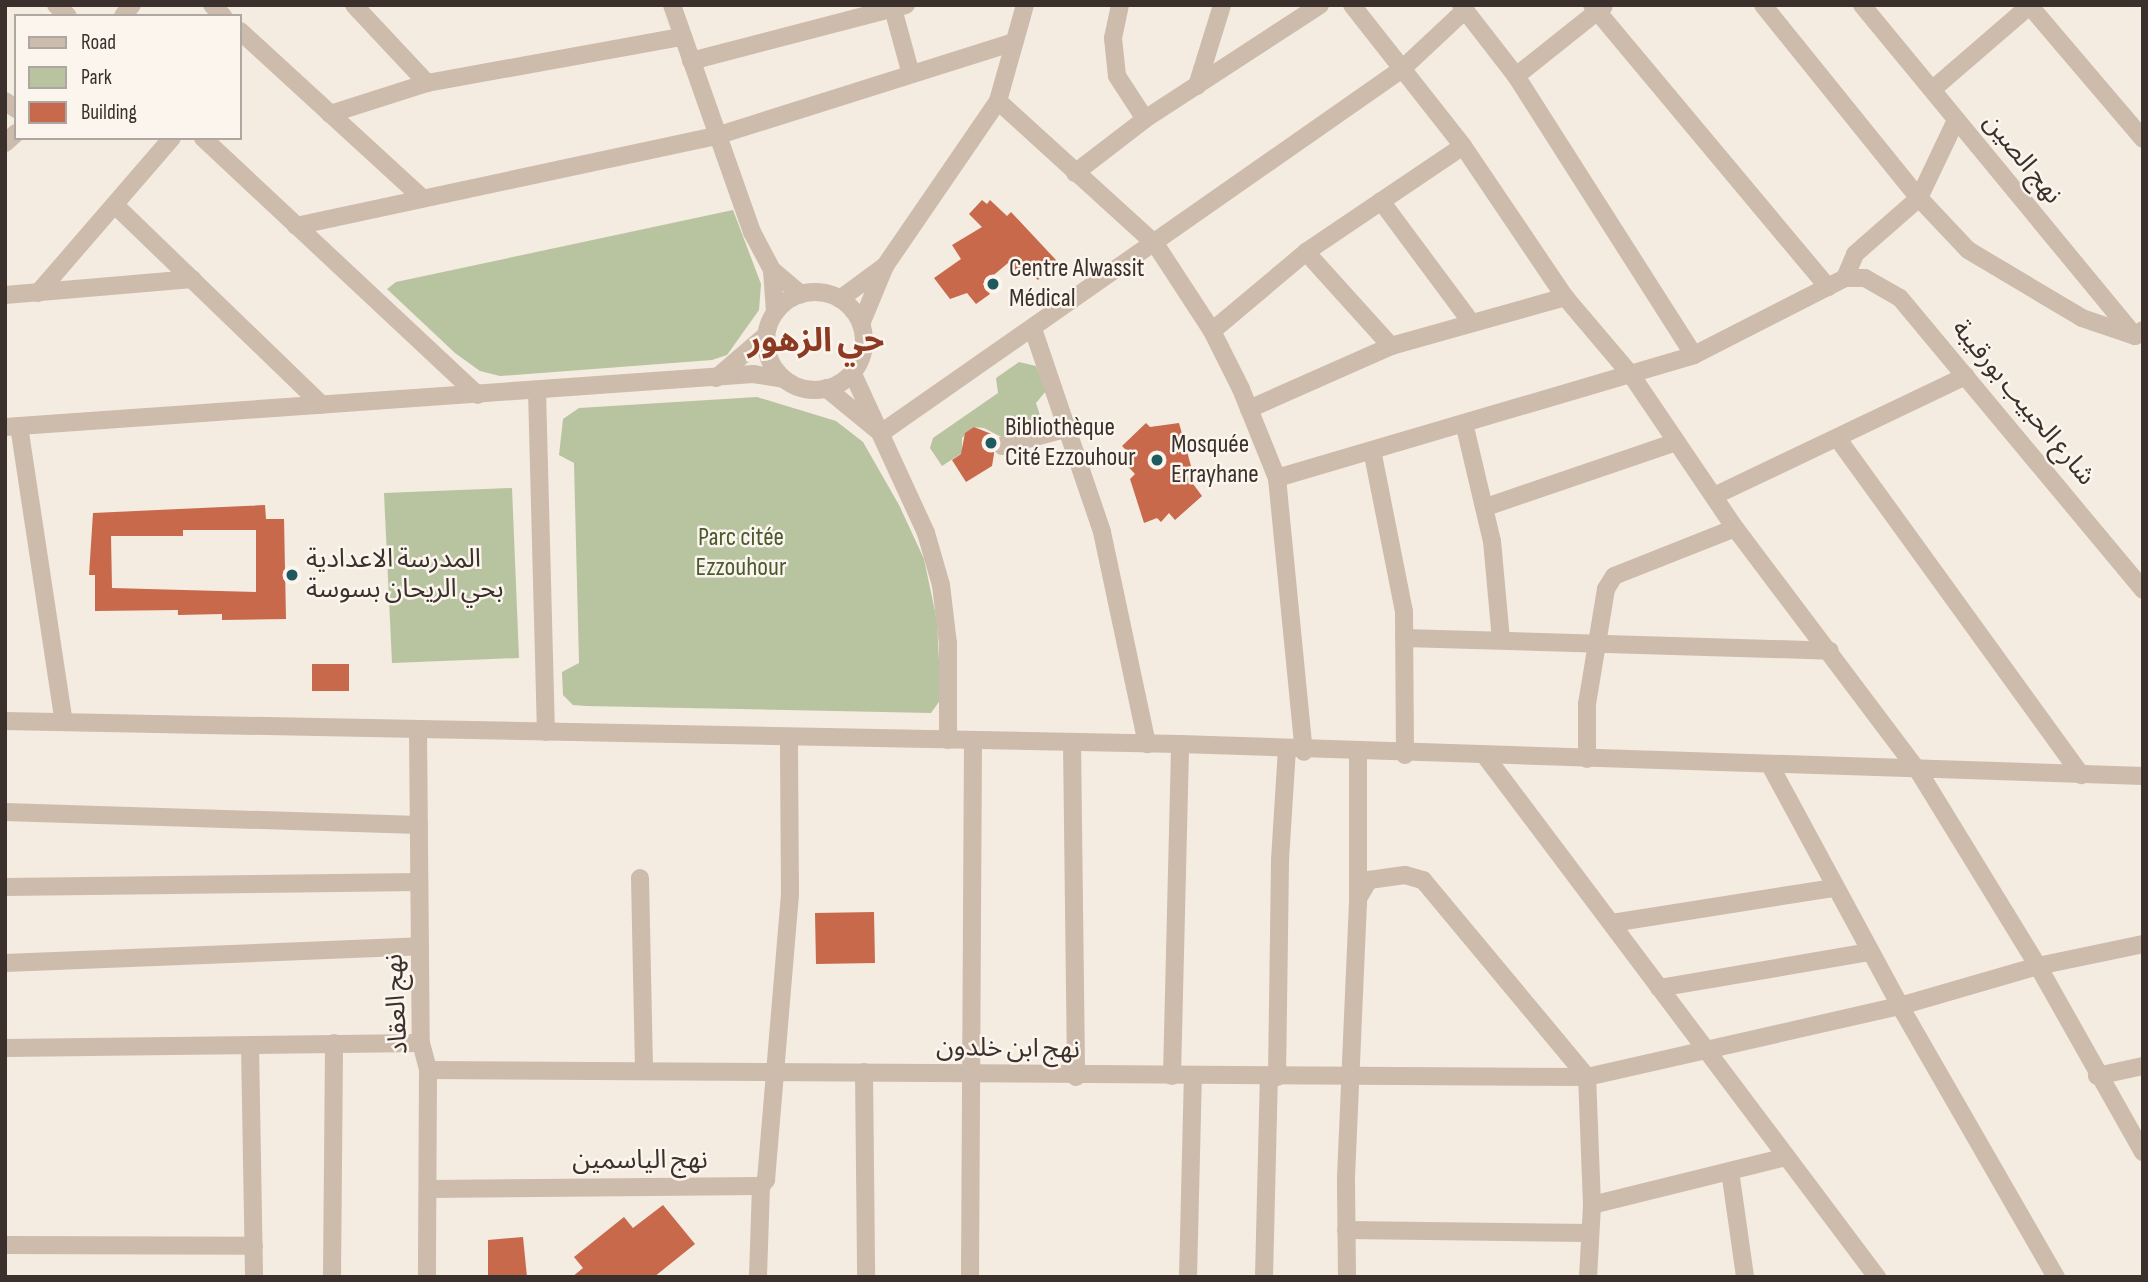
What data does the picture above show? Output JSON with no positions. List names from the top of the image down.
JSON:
{
  "streets": {
    "street": [
      "نهج الصين",
      "شارع الحبيب بورقيبة",
      "نهج العقاد",
      "نهج ابن خلدون",
      "نهج الياسمين"
    ]
  },
  "crossings": [
    ["نهج العقاد", "نهج ابن خلدون"],
    ["نهج العقاد", "نهج الياسمين"]
  ],
  "districts": ["حي الزهور"],
  "parks": ["Parc citée Ezzouhour"],
  "places": [
    "Centre Alwassit Médical",
    "Bibliothèque Cité Ezzouhour",
    "Mosquée Errayhane",
    "المدرسة الاعدادية بحي الريحان بسوسة"
  ],
  "legend": ["Road", "Park", "Building"]
}
